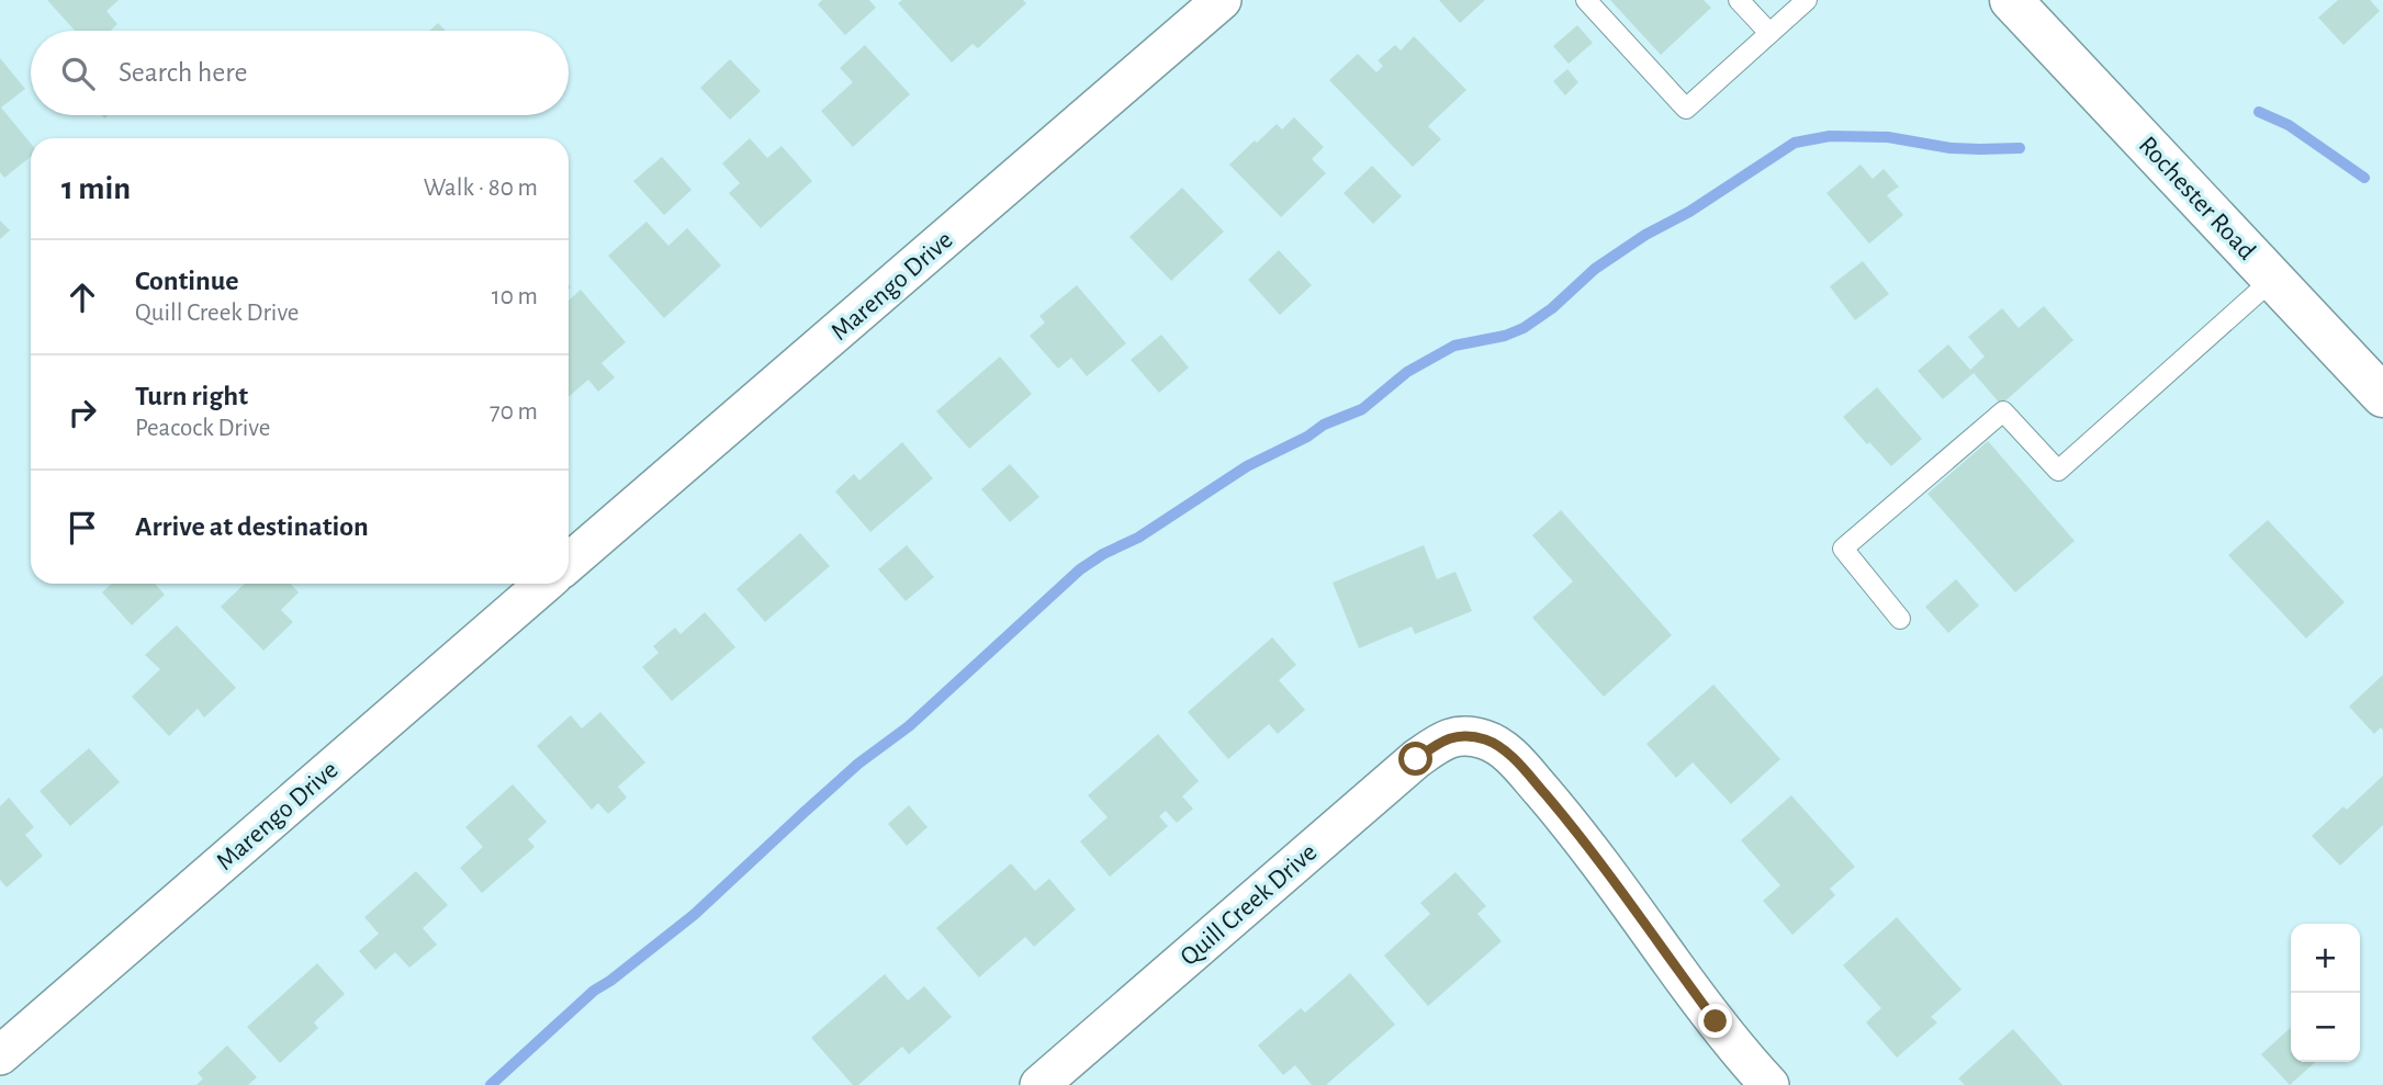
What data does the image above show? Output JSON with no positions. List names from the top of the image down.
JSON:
{
  "streets": {
    "main road": ["Rochester Road"],
    "street": ["Marengo Drive", "Quill Creek Drive"]
  },
  "page": {
    "search": "Search here",
    "heading": ["1 min", "Walk · 80 m"],
    "list": [
      ["Continue", "Quill Creek Drive", "10 m"],
      ["Turn right", "Peacock Drive", "70 m"],
      "Arrive at destination"
    ],
    "map_buttons": ["+", "−"]
  }
}
